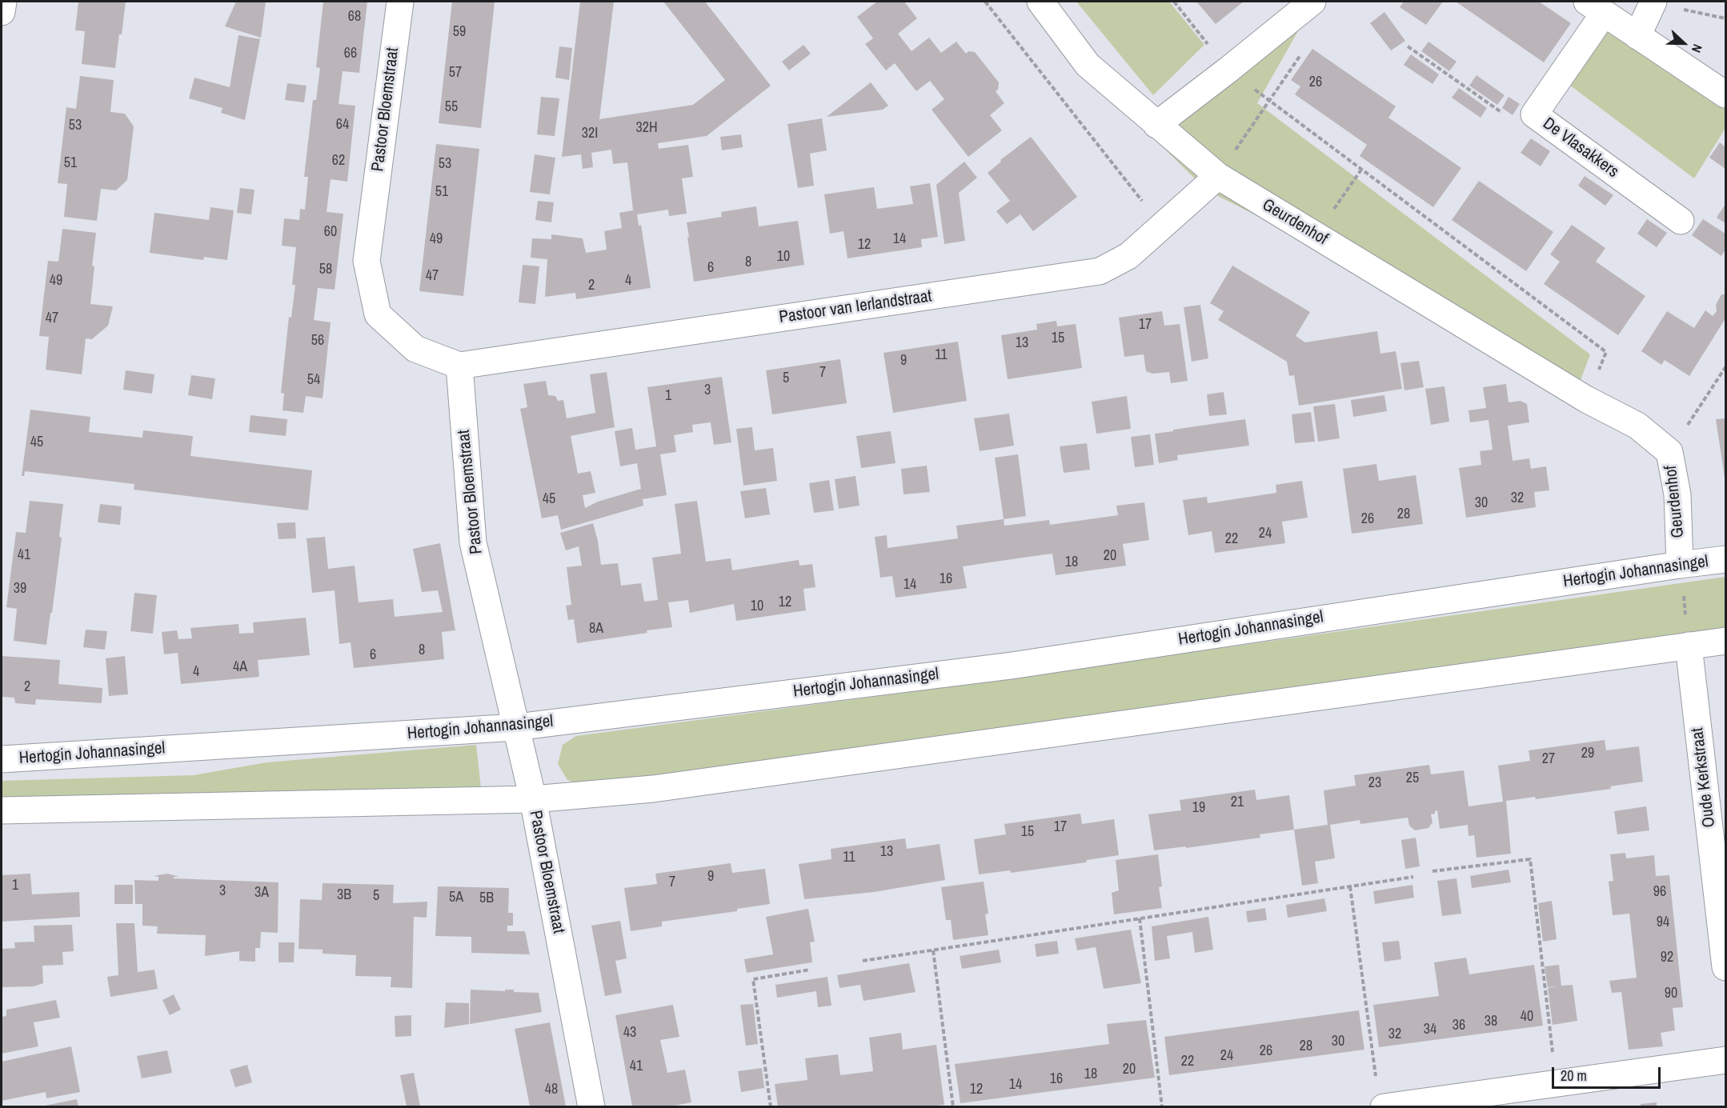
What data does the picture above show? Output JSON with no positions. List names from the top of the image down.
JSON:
{
  "streets": {
    "street": [
      "Pastoor Bloemstraat",
      "De Vlasakkers",
      "Geurdenhof",
      "Pastoor van Ierlandstraat",
      "Hertogin Johannasingel",
      "Oude Kerkstraat"
    ]
  },
  "crossings": [
    ["Pastoor Bloemstraat", "Pastoor van Ierlandstraat"],
    ["Pastoor Bloemstraat", "Hertogin Johannasingel"],
    ["Geurdenhof", "Pastoor van Ierlandstraat"],
    ["Geurdenhof", "Hertogin Johannasingel"]
  ],
  "house_numbers": [
    "68",
    "59",
    "66",
    "57",
    "26",
    "55",
    "64",
    "53",
    "32H",
    "32I",
    "62",
    "51",
    "53",
    "51",
    "60",
    "49",
    "14",
    "12",
    "10",
    "8",
    "6",
    "58",
    "47",
    "49",
    "4",
    "2",
    "47",
    "17",
    "15",
    "56",
    "13",
    "11",
    "9",
    "7",
    "5",
    "54",
    "3",
    "1",
    "45",
    "32",
    "45",
    "30",
    "28",
    "26",
    "24",
    "22",
    "41",
    "20",
    "18",
    "16",
    "14",
    "39",
    "12",
    "10",
    "8A",
    "8",
    "6",
    "4A",
    "4",
    "2",
    "29",
    "27",
    "25",
    "23",
    "21",
    "19",
    "17",
    "15",
    "13",
    "11",
    "9",
    "7",
    "1",
    "3",
    "96",
    "3A",
    "3B",
    "5",
    "5A",
    "5B",
    "94",
    "92",
    "90",
    "40",
    "38",
    "36",
    "34",
    "43",
    "32",
    "30",
    "28",
    "26",
    "24",
    "22",
    "41",
    "20",
    "18",
    "16",
    "14",
    "48",
    "12"
  ],
  "scale_bar": "20 m",
  "north": "right"
}
